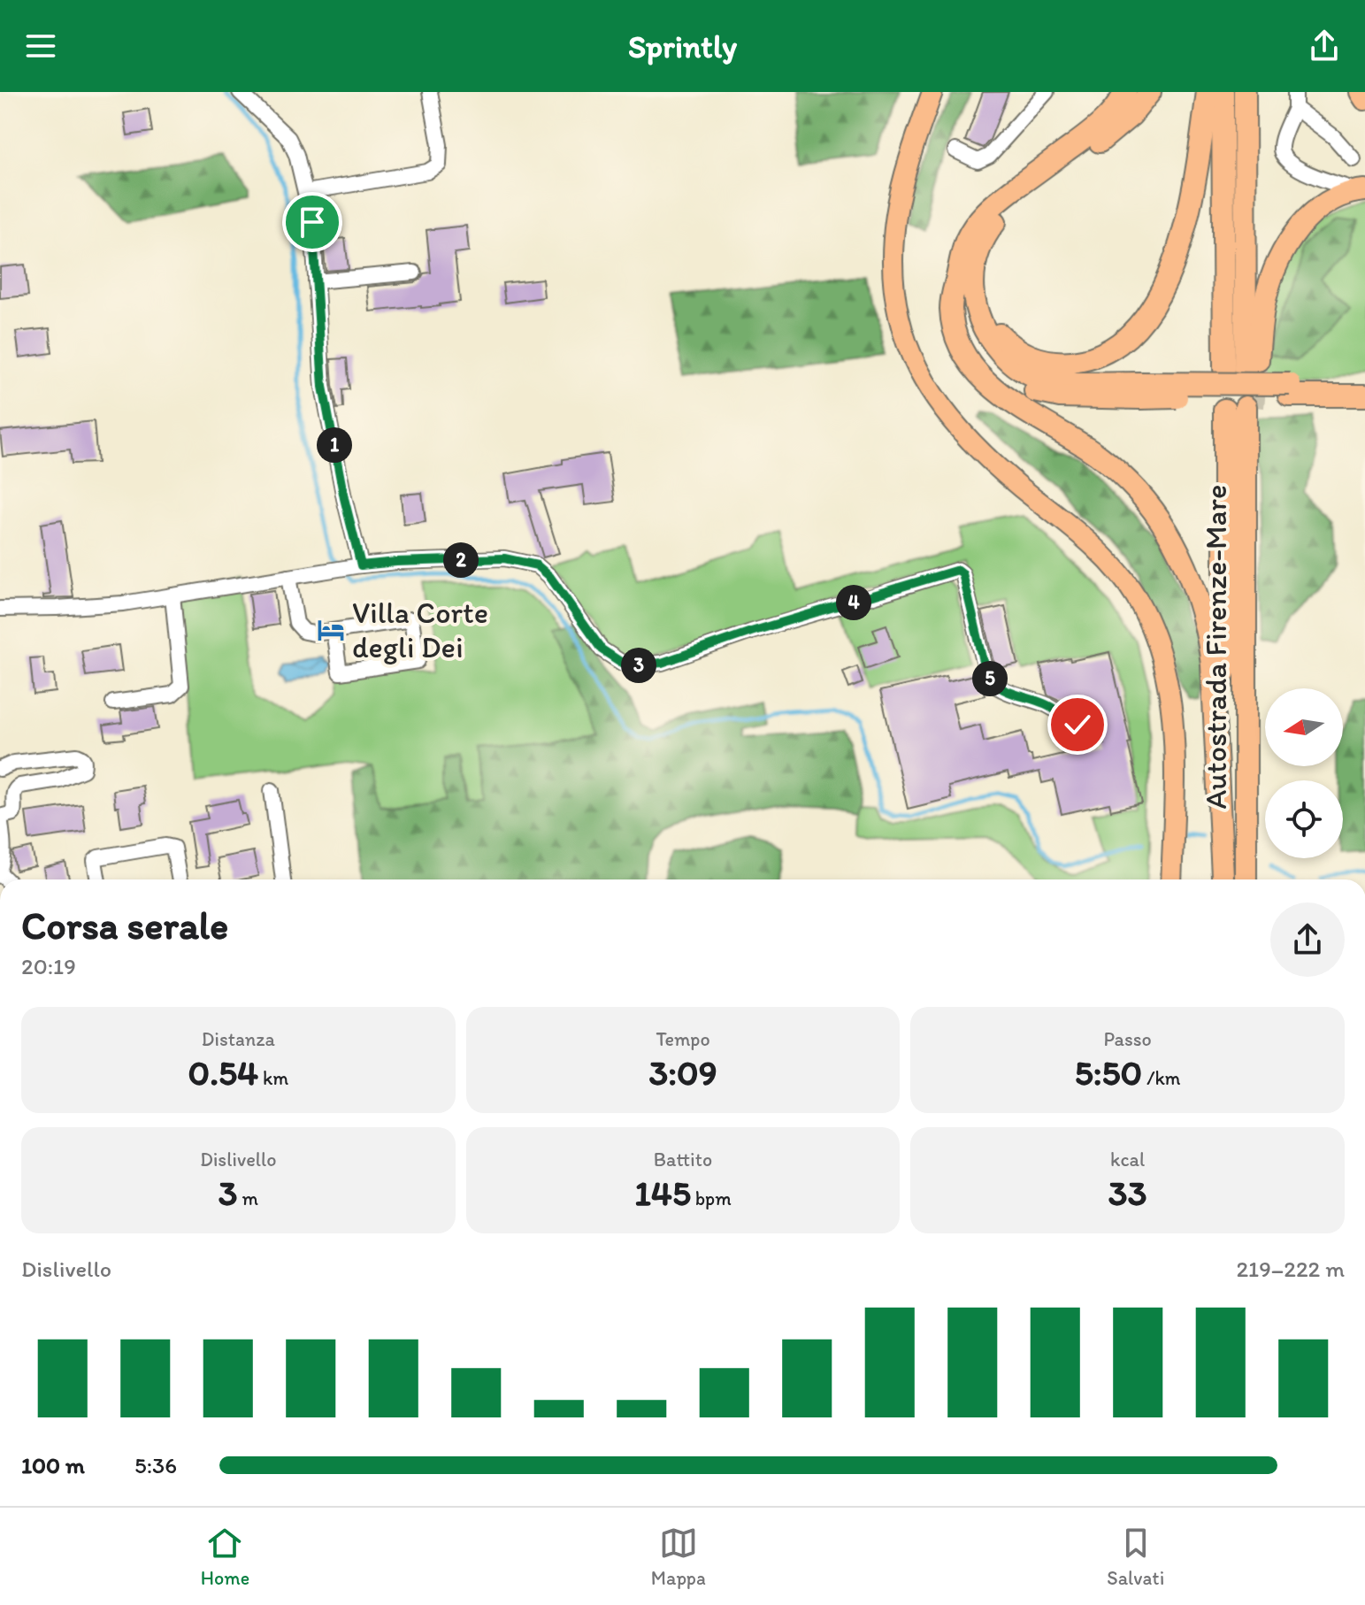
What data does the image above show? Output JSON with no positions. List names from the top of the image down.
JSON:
{
  "streets": {
    "highway": ["Autostrada Firenze-Mare"]
  },
  "places": {
    "hotel": ["Villa Corte degli Dei"]
  },
  "north": "left",
  "page": {
    "header": "Sprintly",
    "pins": [
      "1",
      "2",
      "4",
      "3",
      "5"
    ],
    "heading": ["Corsa serale", "20:19"],
    "stats": [
      ["Distanza", "0.54 km"],
      ["Tempo", "3:09"],
      ["Passo", "5:50 /km"],
      ["Dislivello", "3 m"],
      ["Battito", "145 bpm"],
      ["kcal", "33"]
    ],
    "chart": ["Dislivello", "219–222 m"],
    "list": [
      {
        "name": "100 m",
        "note": "5:36"
      }
    ],
    "tabs": ["Home", "Mappa", "Salvati"]
  }
}
